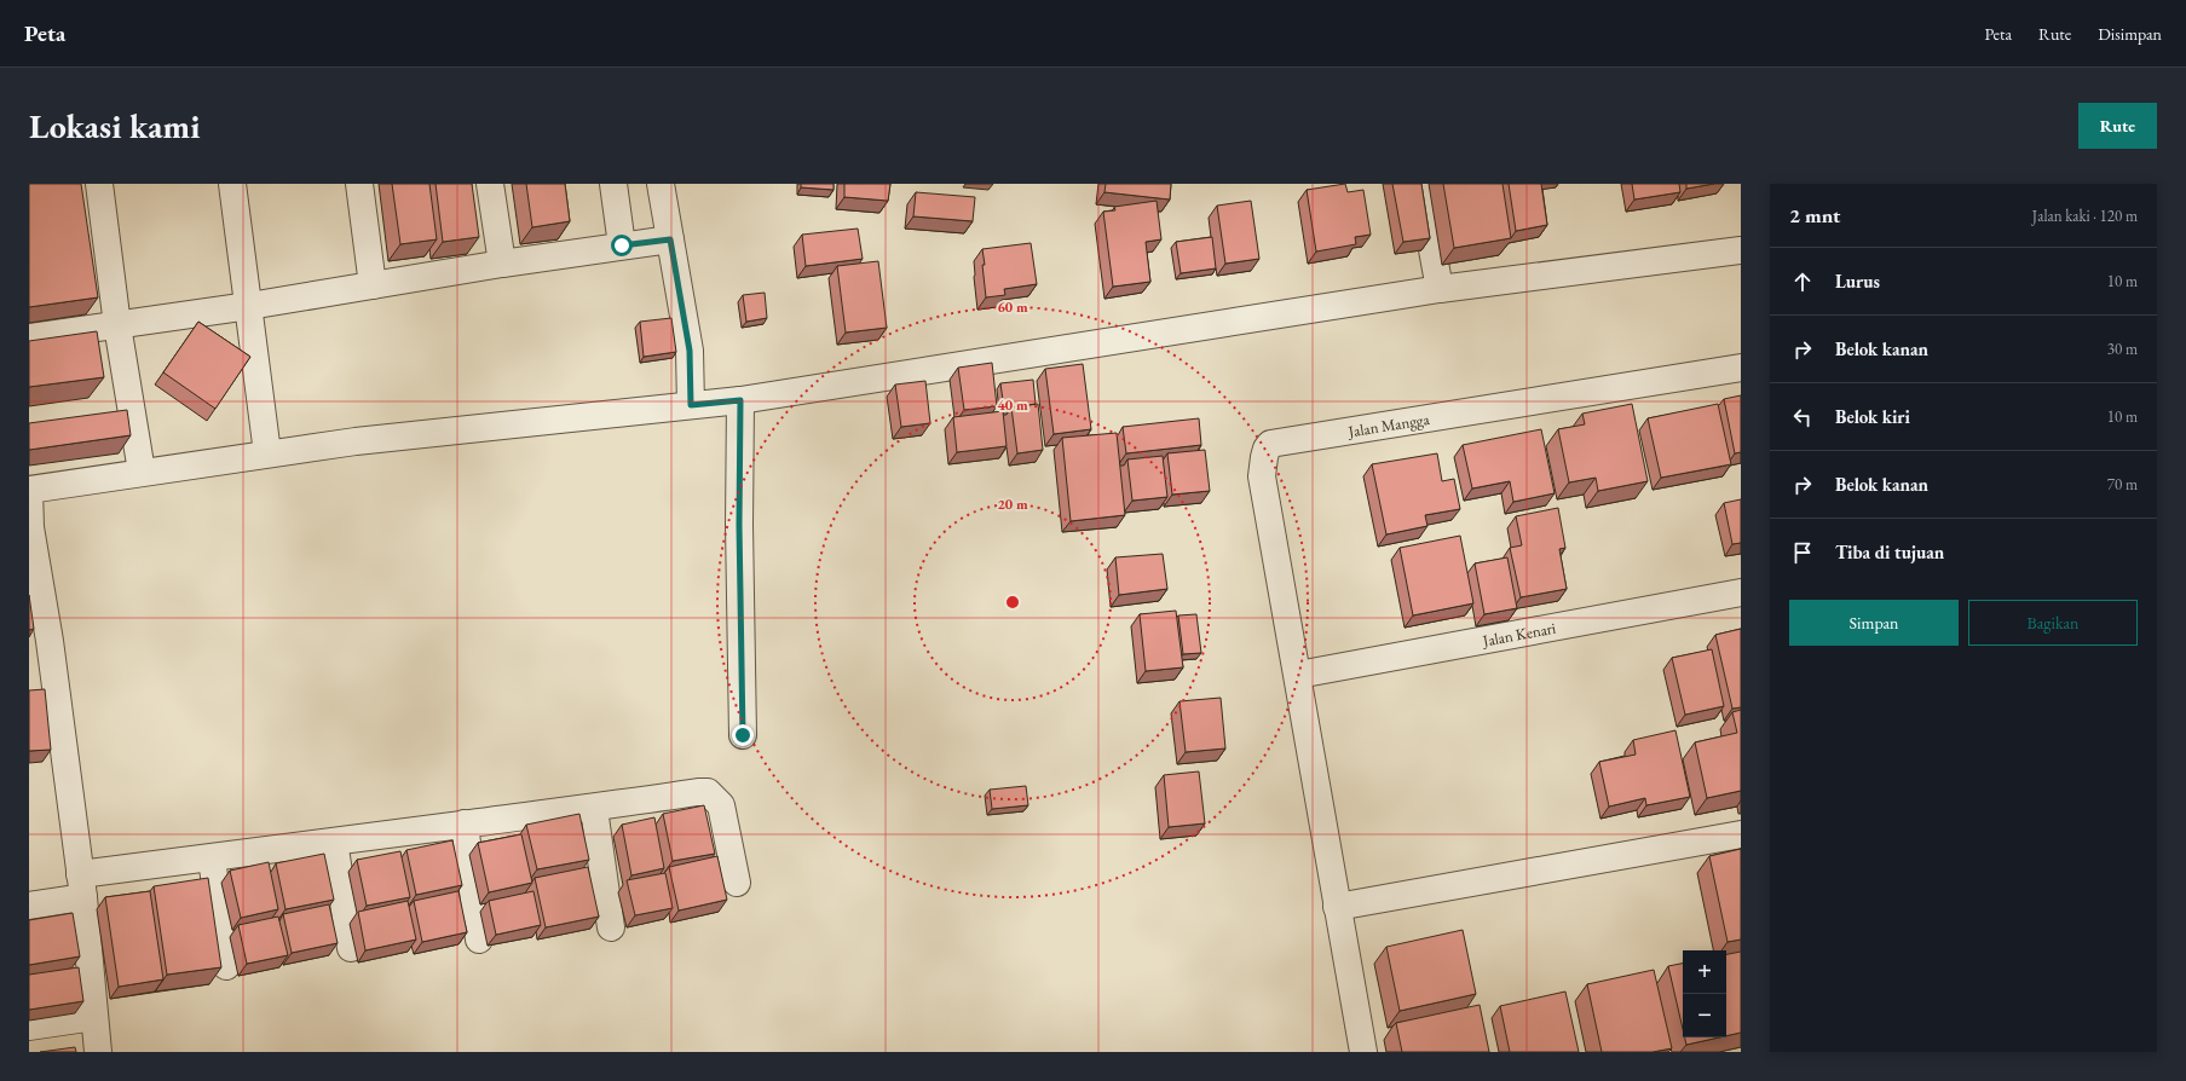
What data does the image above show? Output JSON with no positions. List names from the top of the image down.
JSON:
{
  "streets": {
    "street": ["Jalan Mangga", "Jalan Kenari"]
  },
  "crossings": [
    ["Jalan Mangga", "Jalan Kenari"]
  ],
  "page": {
    "header": "Peta",
    "nav": ["Peta", "Rute", "Disimpan"],
    "buttons": [
      "Rute",
      ["Simpan", "Bagikan"]
    ],
    "title": "Lokasi kami",
    "heading": ["2 mnt", "Jalan kaki · 120 m"],
    "list": [
      ["Lurus", "10 m"],
      ["Belok kanan", "30 m"],
      ["Belok kiri", "10 m"],
      ["Belok kanan", "70 m"],
      "Tiba di tujuan"
    ],
    "map_buttons": ["+", "−"]
  },
  "rings": ["60 m", "40 m", "20 m"]
}
